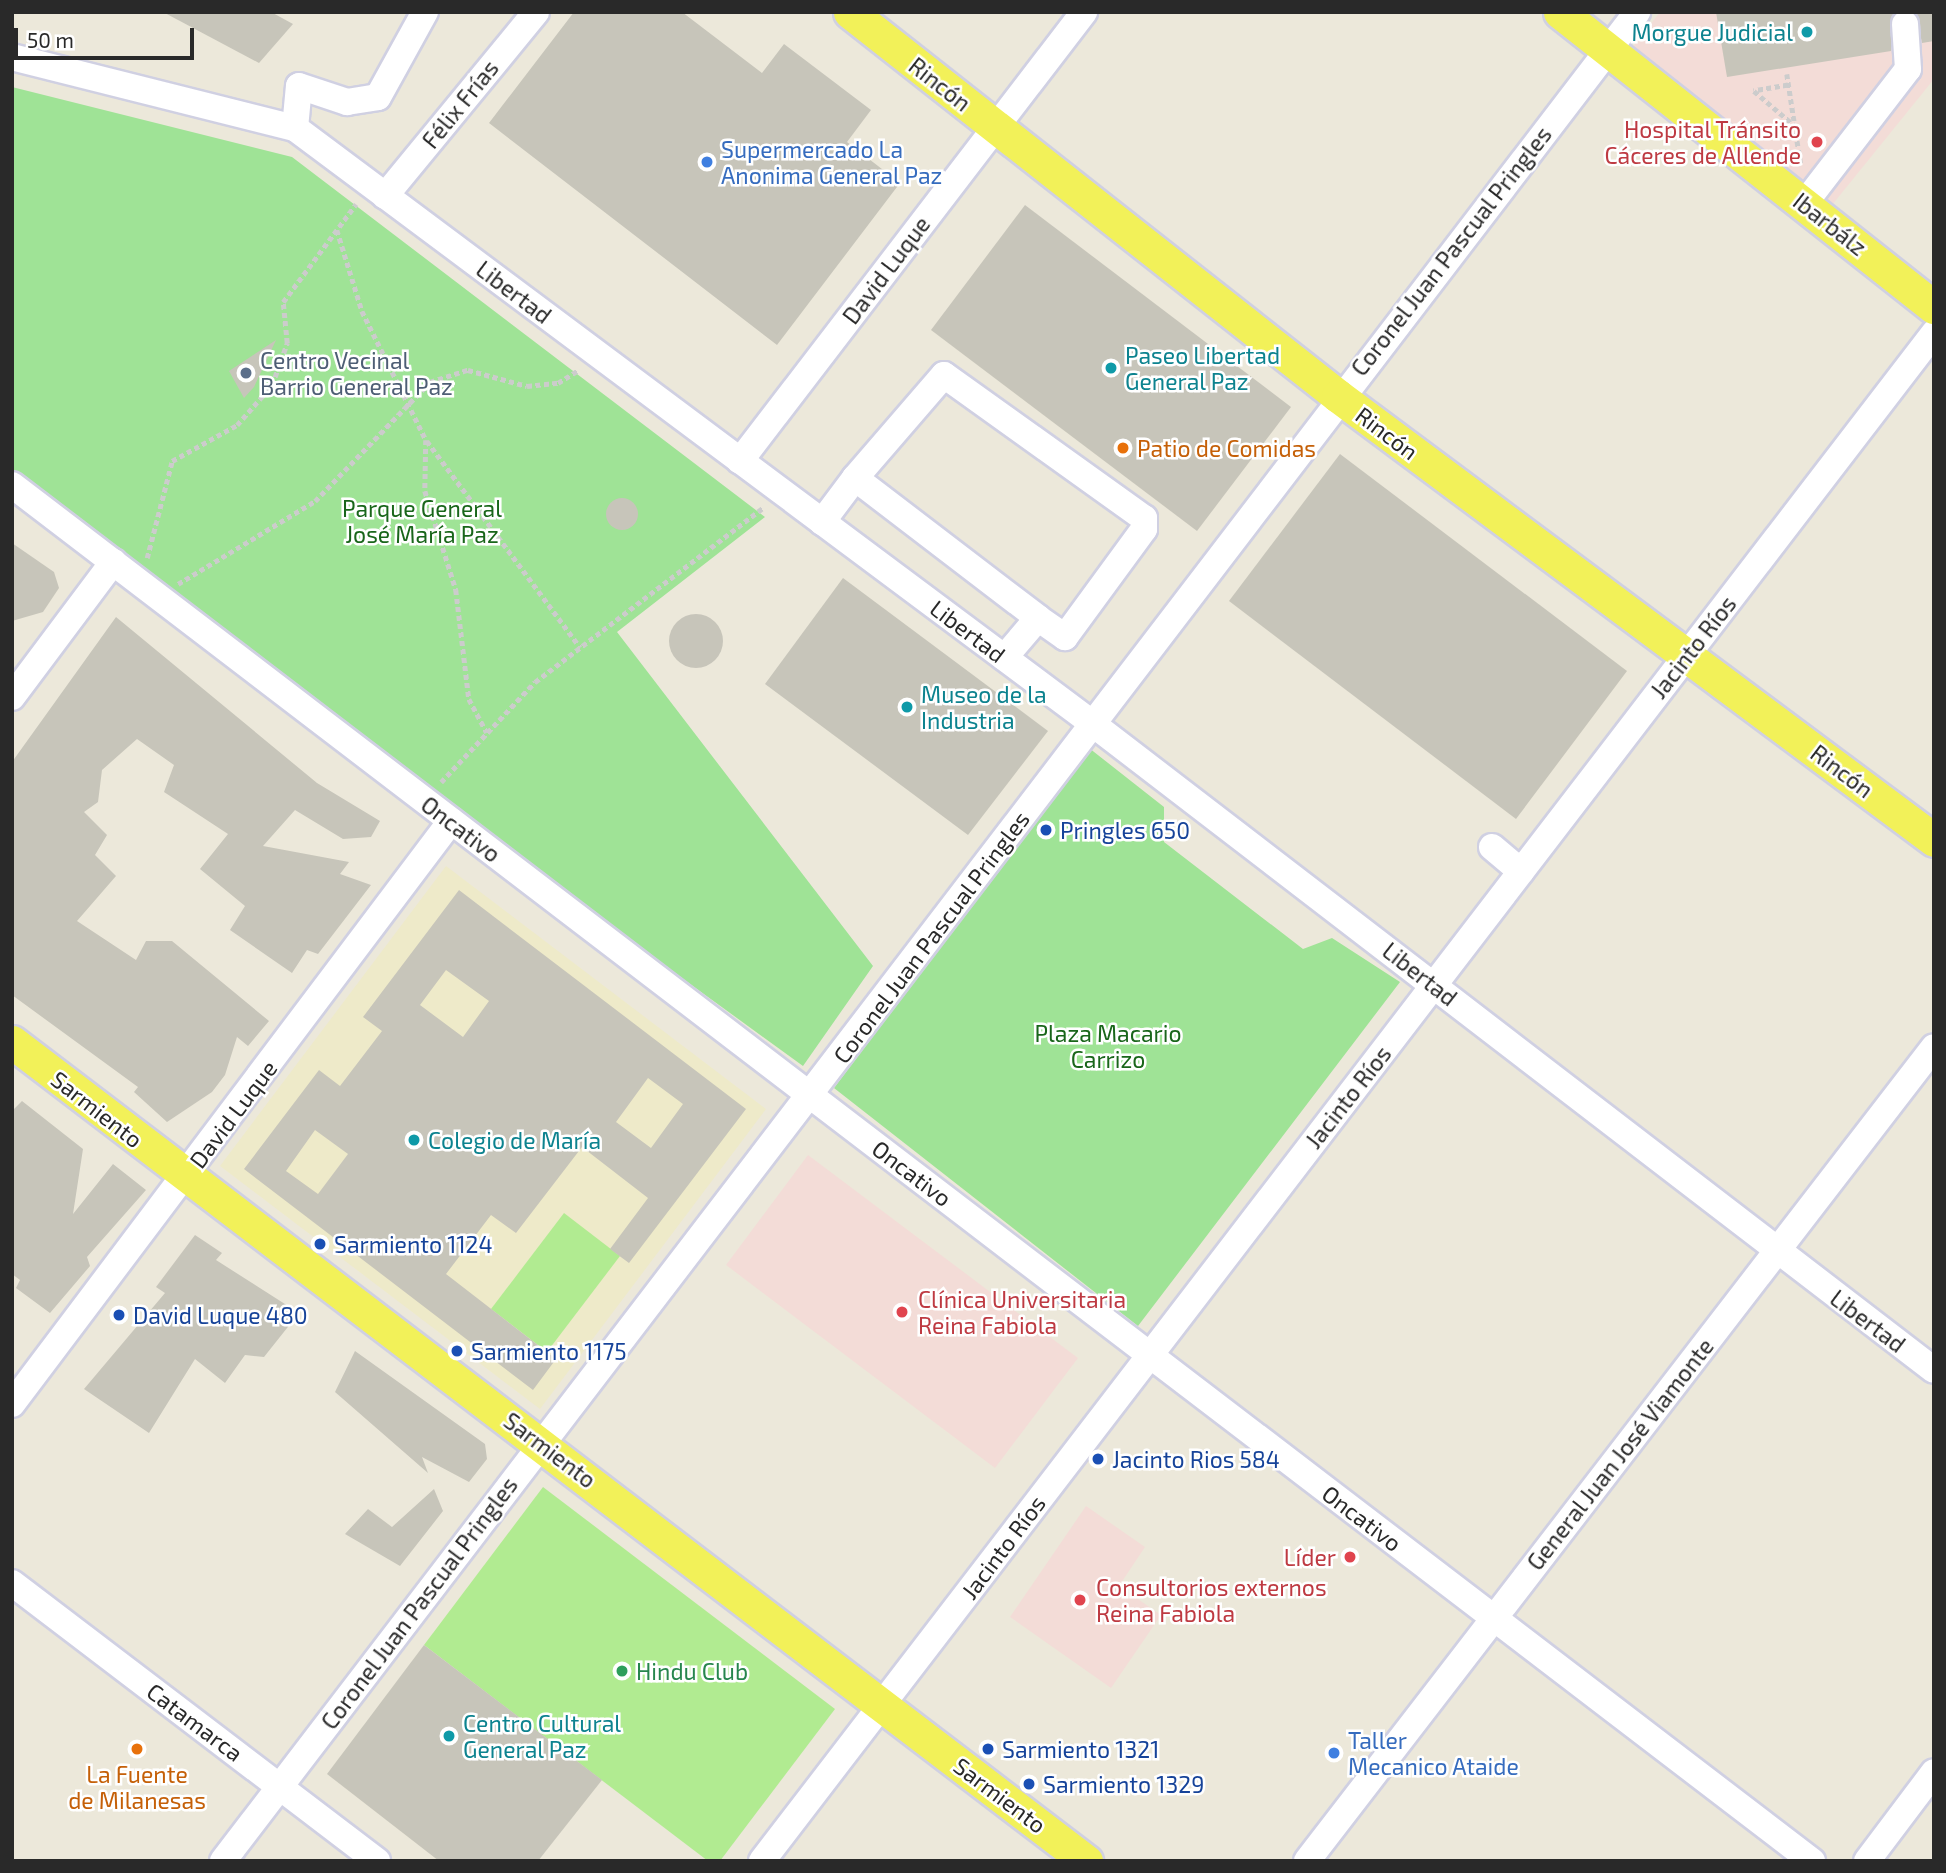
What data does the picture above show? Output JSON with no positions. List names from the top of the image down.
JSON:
{
  "streets": {
    "main road": ["Rincón", "Ibarbálz", "Sarmiento"],
    "street": [
      "Félix Frías",
      "Coronel Juan Pascual Pringles",
      "David Luque",
      "Libertad",
      "Jacinto Ríos",
      "Oncativo",
      "General Juan José Viamonte",
      "Catamarca"
    ]
  },
  "crossings": [
    ["Rincón", "Coronel Juan Pascual Pringles"],
    ["Rincón", "David Luque"],
    ["Rincón", "Jacinto Ríos"],
    ["Félix Frías", "Libertad"],
    ["Ibarbálz", "Coronel Juan Pascual Pringles"],
    ["Coronel Juan Pascual Pringles", "Libertad"],
    ["Coronel Juan Pascual Pringles", "Oncativo"],
    ["Coronel Juan Pascual Pringles", "Sarmiento"],
    ["Coronel Juan Pascual Pringles", "Catamarca"],
    ["David Luque", "Libertad"],
    ["David Luque", "Oncativo"],
    ["David Luque", "Sarmiento"],
    ["Libertad", "Jacinto Ríos"],
    ["Libertad", "General Juan José Viamonte"],
    ["Jacinto Ríos", "Oncativo"],
    ["Jacinto Ríos", "Sarmiento"],
    ["Oncativo", "General Juan José Viamonte"]
  ],
  "parks": ["Parque General José María Paz", "Plaza Macario Carrizo"],
  "places": [
    "Morgue Judicial",
    "Hospital Tránsito Cáceres de Allende",
    "Supermercado La Anonima General Paz",
    "Paseo Libertad General Paz",
    "Centro Vecinal Barrio General Paz",
    "Patio de Comidas",
    "Museo de la Industria",
    "Pringles 650",
    "Colegio de María",
    "Sarmiento 1124",
    "Clínica Universitaria Reina Fabiola",
    "David Luque 480",
    "Sarmiento 1175",
    "Jacinto Rios 584",
    "Líder",
    "Consultorios externos Reina Fabiola",
    "Hindu Club",
    "Centro Cultural General Paz",
    "La Fuente de Milanesas",
    "Sarmiento 1321",
    "Taller Mecanico Ataide",
    "Sarmiento 1329"
  ],
  "scale_bar": "50 m"
}
